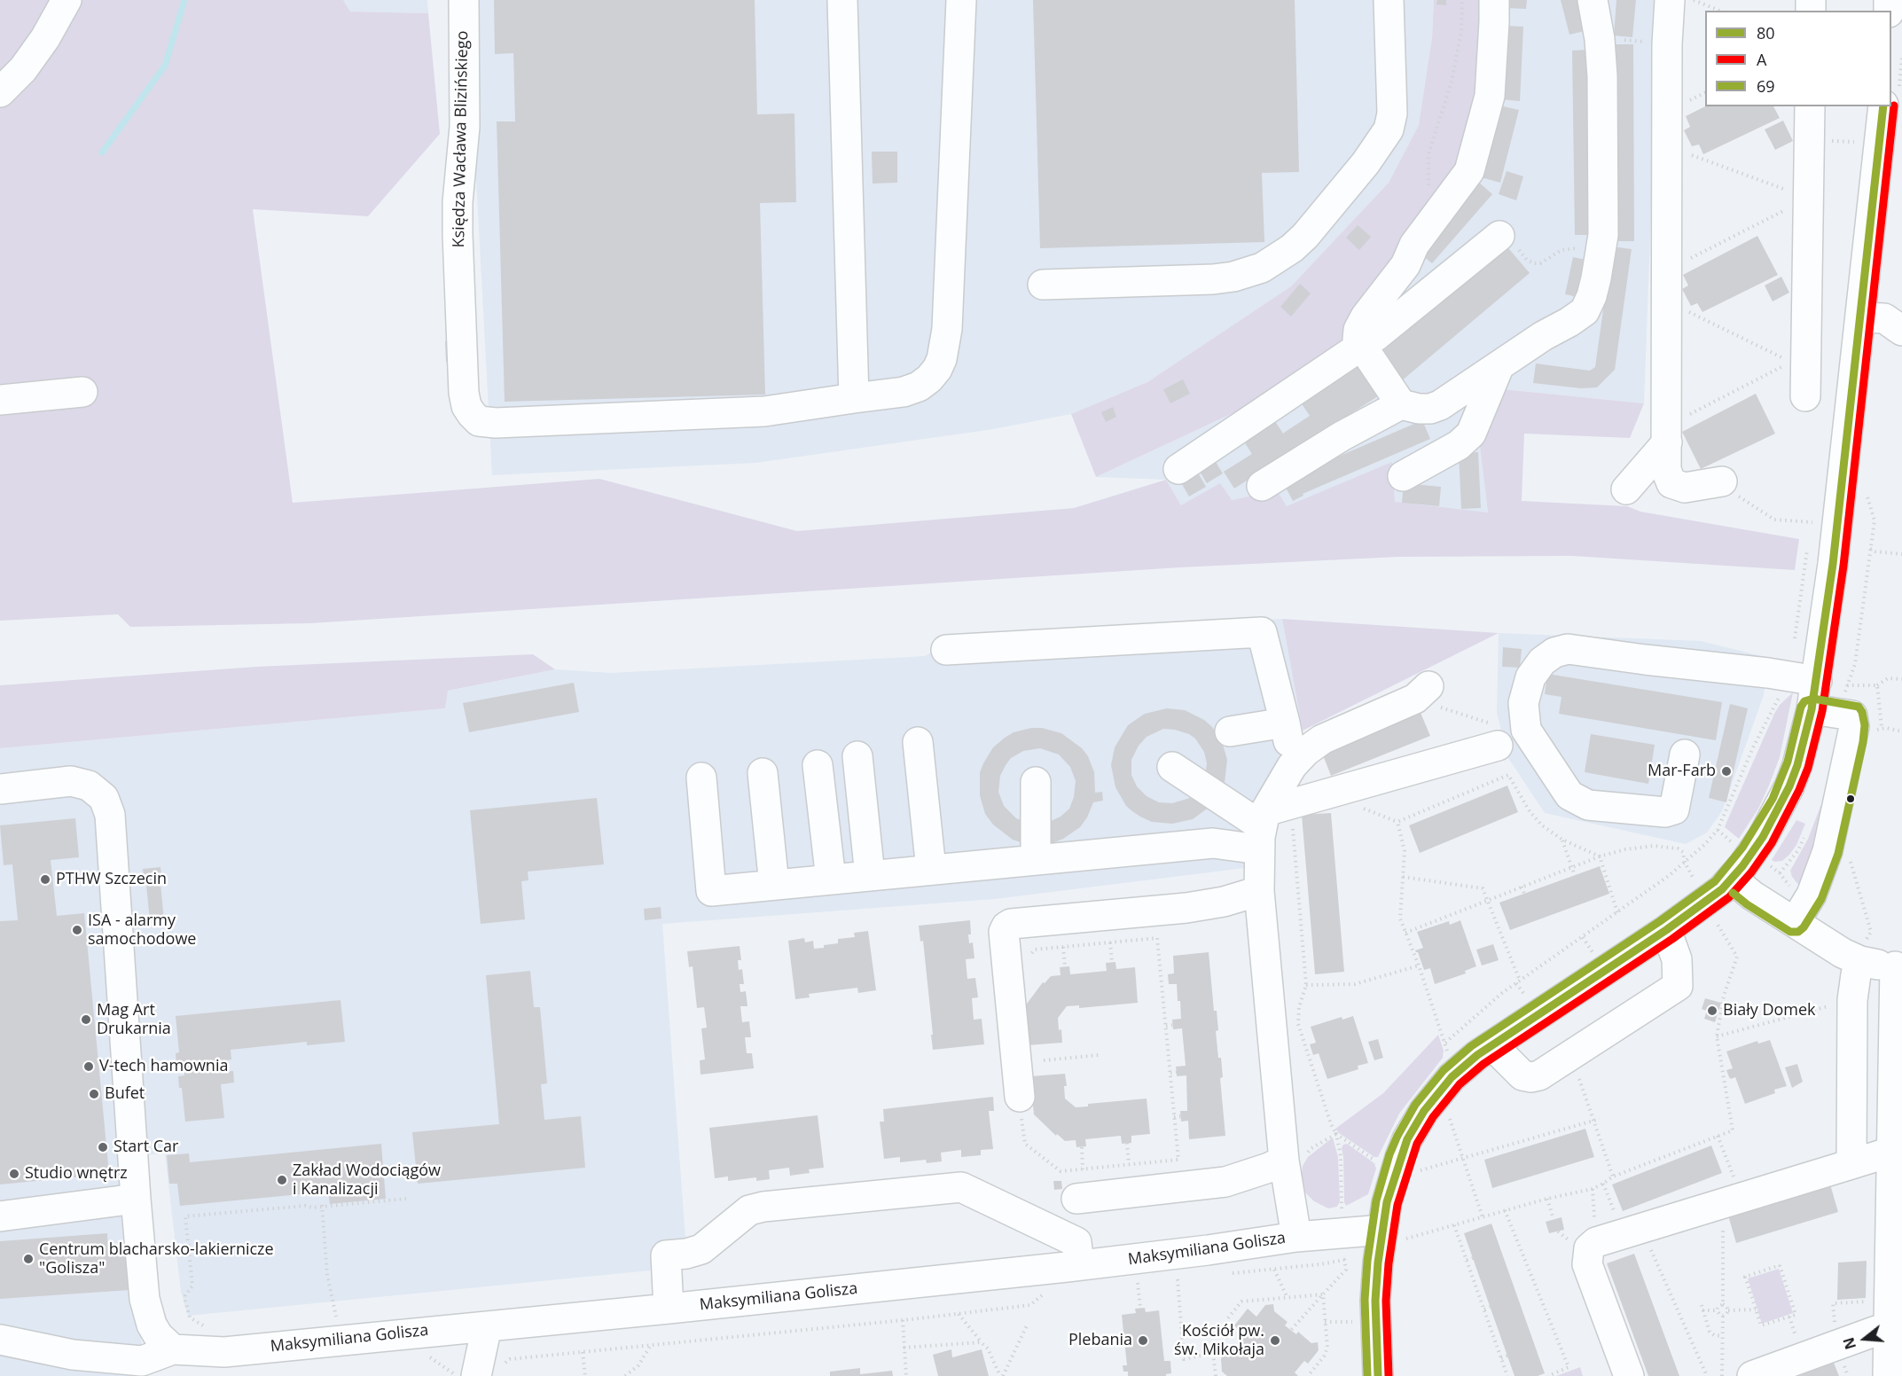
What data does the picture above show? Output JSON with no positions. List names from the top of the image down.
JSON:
{
  "streets": {
    "street": ["Księdza Wacława Blizińskiego", "Maksymiliana Golisza"]
  },
  "places": [
    "Mar-Farb",
    "PTHW Szczecin",
    "ISA - alarmy samochodowe",
    "Biały Domek",
    "Mag Art Drukarnia",
    "V-tech hamownia",
    "Bufet",
    "Start Car",
    "Studio wnętrz",
    "Zakład Wodociągów i Kanalizacji",
    "Centrum blacharsko-lakiernicze \"Golisza\"",
    "Plebania",
    "Kościół pw. św. Mikołaja"
  ],
  "lines": ["transit line A", "transit line 80", "transit line 69"],
  "legend": ["80", "A", "69"],
  "north": "left"
}
